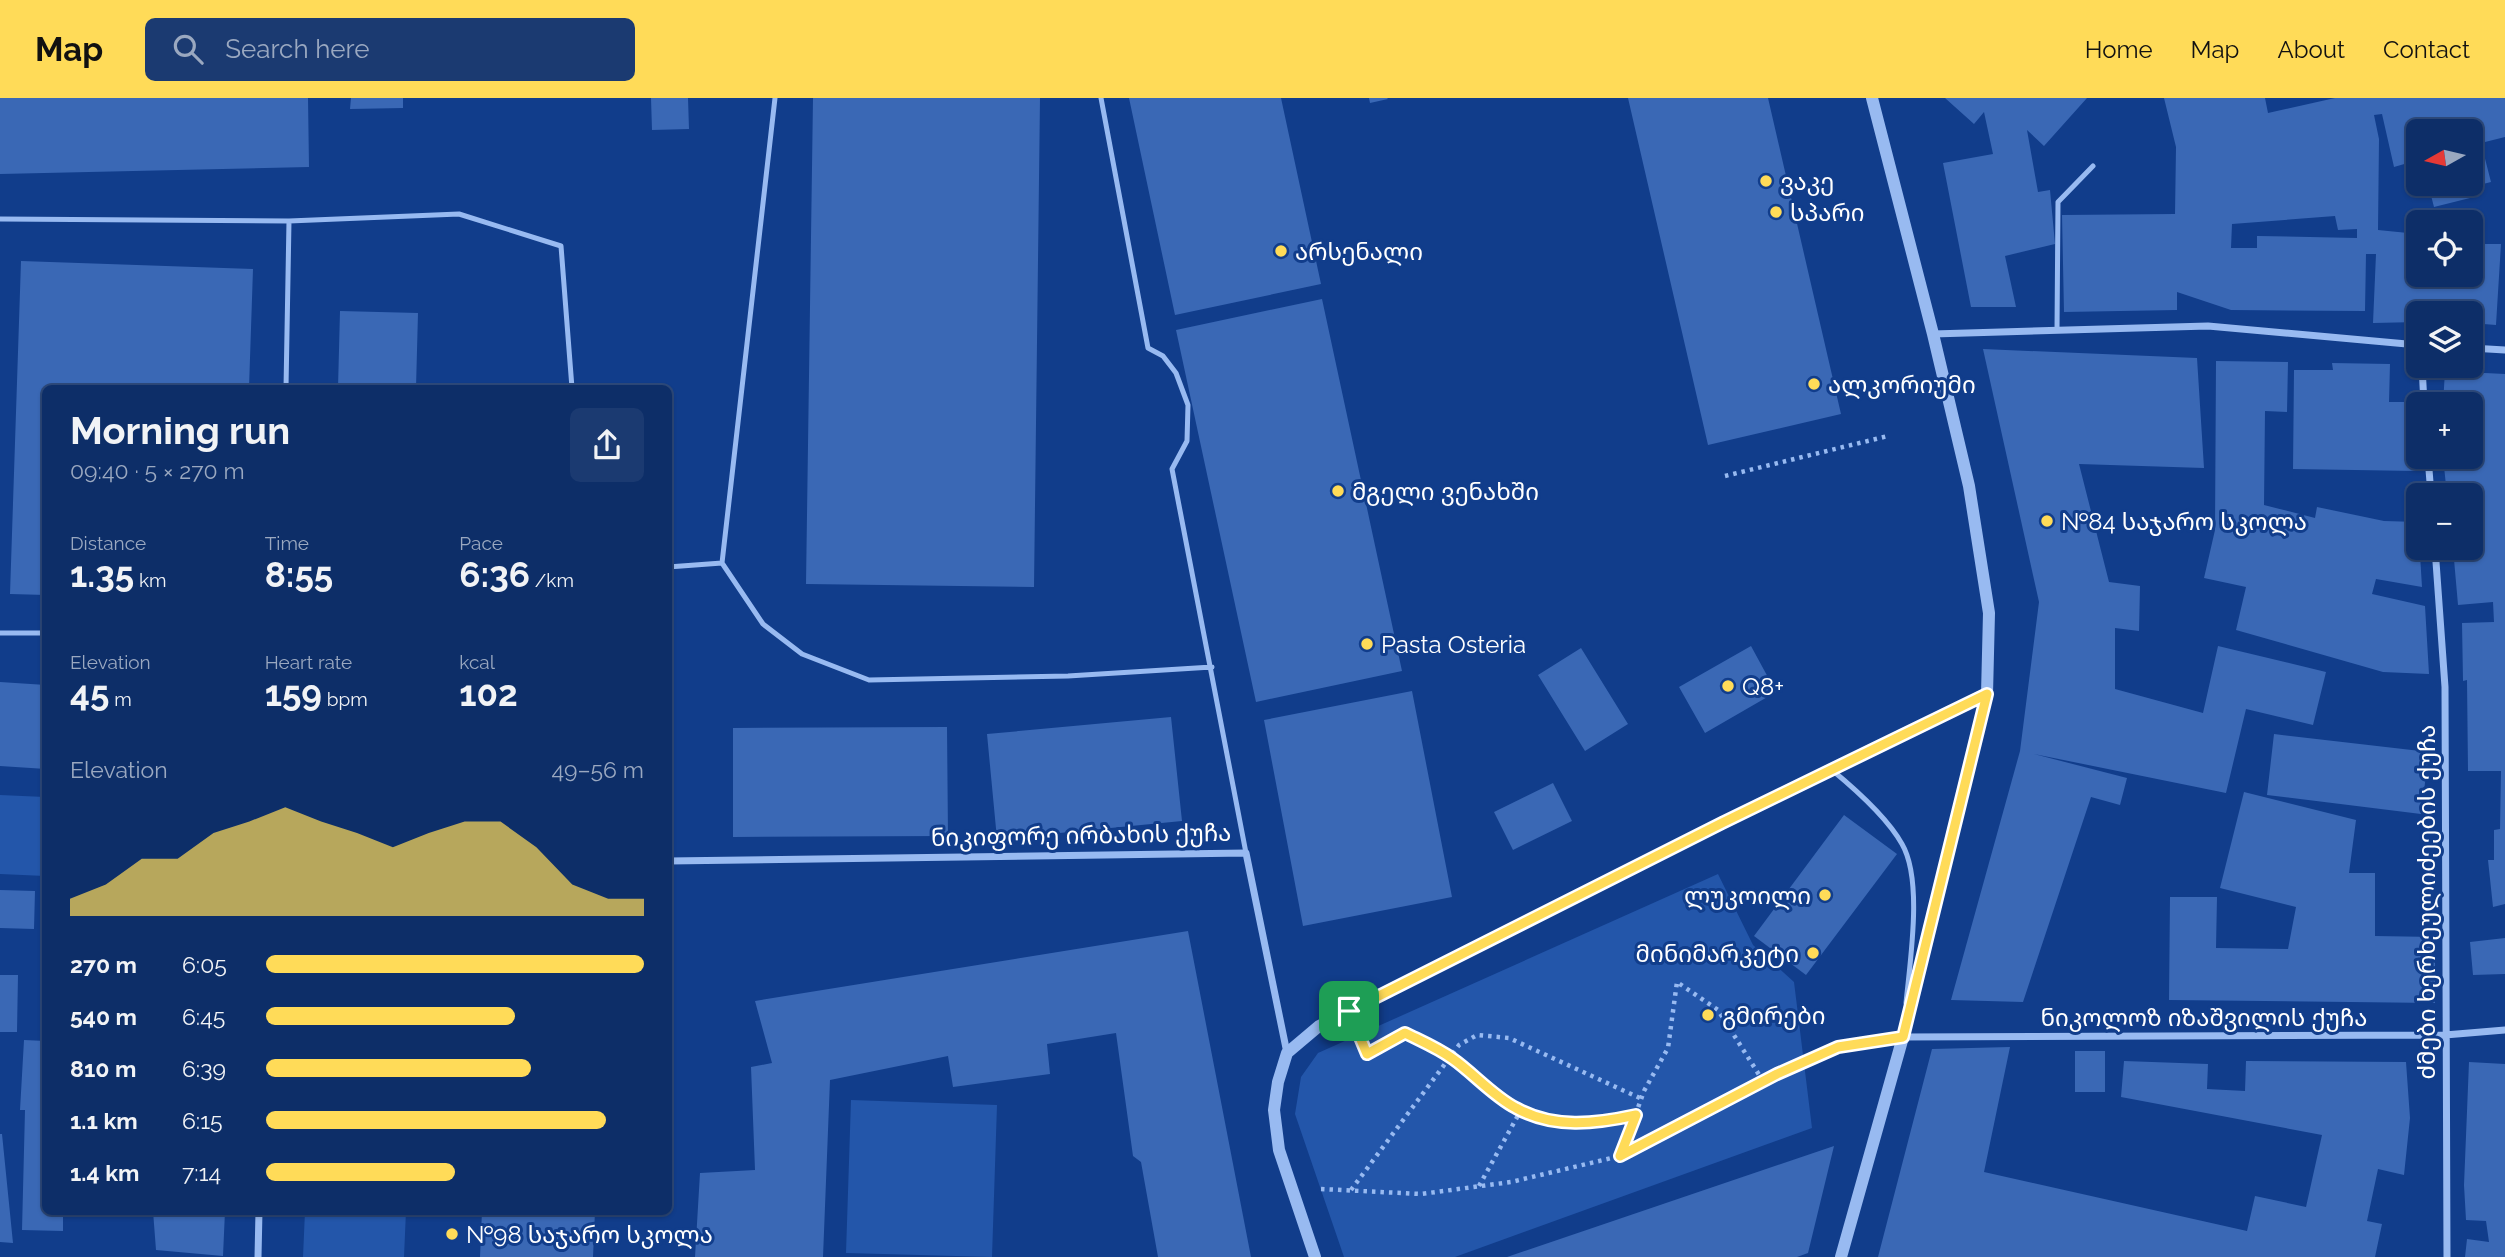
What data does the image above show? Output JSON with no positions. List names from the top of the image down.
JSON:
{
  "streets": {
    "street": ["ნიკიფორე ირბახის ქუჩა", "ძმები ხერხეულიძეების ქუჩა", "ნიკოლოზ იზაშვილის ქუჩა"]
  },
  "crossings": [
    ["ძმები ხერხეულიძეების ქუჩა", "ნიკოლოზ იზაშვილის ქუჩა"]
  ],
  "places": [
    "ვაკე",
    "სპარი",
    "არსენალი",
    "ალკორიუმი",
    "მგელი ვენახში",
    "№84 საჯარო სკოლა",
    "Pasta Osteria",
    "Q8+",
    "ლუკოილი",
    "მინიმარკეტი",
    "გმირები",
    "№98 საჯარო სკოლა"
  ],
  "north": "left",
  "page": {
    "header": "Map",
    "search": "Search here",
    "nav": [
      "Home",
      "Map",
      "About",
      "Contact"
    ],
    "map_buttons": ["+", "−"],
    "heading": ["Morning run", "09:40 · 5 × 270 m"],
    "stats": [
      ["Distance", "1.35 km"],
      ["Time", "8:55"],
      ["Pace", "6:36 /km"],
      ["Elevation", "45 m"],
      ["Heart rate", "159 bpm"],
      ["kcal", "102"]
    ],
    "chart": ["Elevation", "49–56 m"],
    "list": [
      {
        "name": "270 m",
        "note": "6:05"
      },
      {
        "name": "540 m",
        "note": "6:45"
      },
      {
        "name": "810 m",
        "note": "6:39"
      },
      {
        "name": "1.1 km",
        "note": "6:15"
      },
      {
        "name": "1.4 km",
        "note": "7:14"
      }
    ]
  }
}
